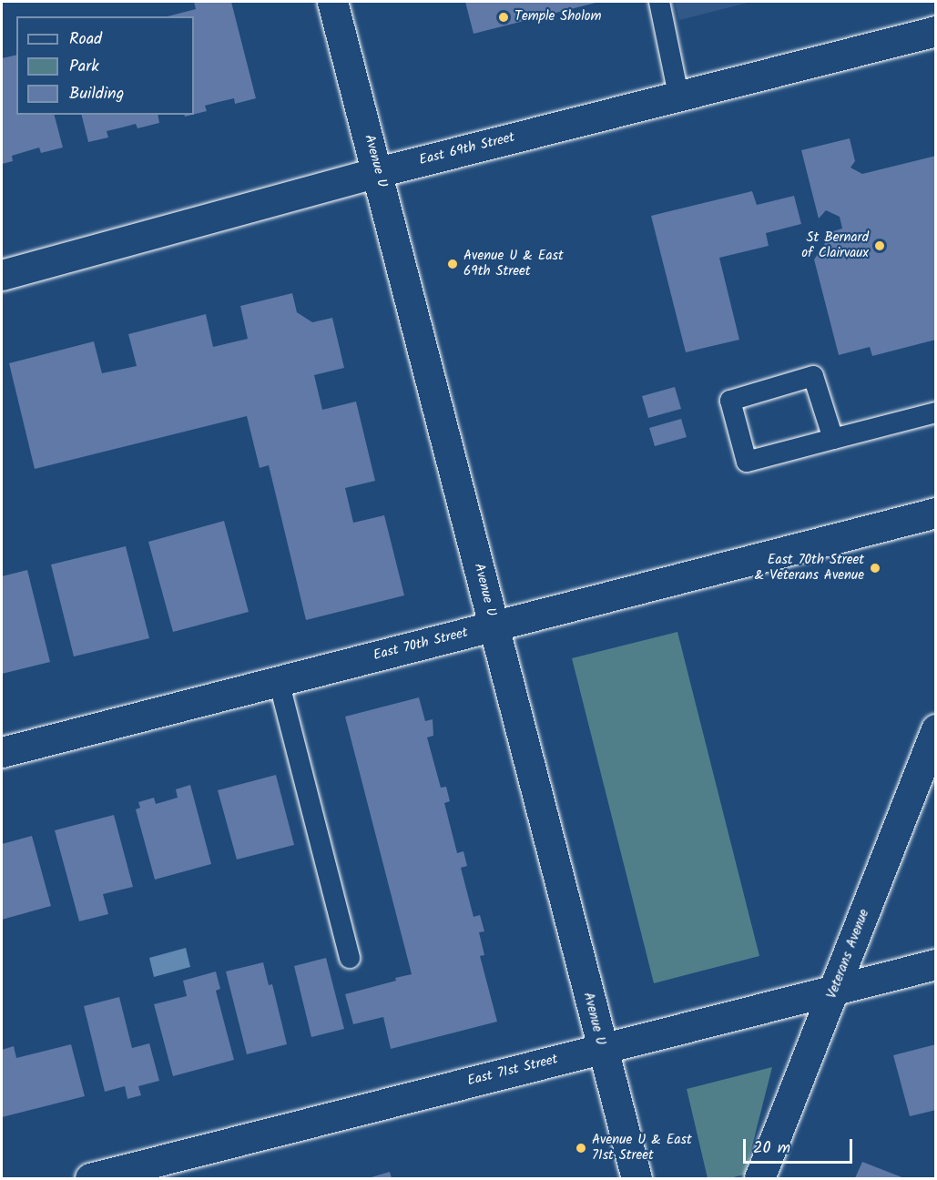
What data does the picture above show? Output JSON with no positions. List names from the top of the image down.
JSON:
{
  "streets": {
    "street": [
      "East 69th Street",
      "Avenue U",
      "East 70th Street",
      "Veterans Avenue",
      "East 71st Street"
    ]
  },
  "crossings": [
    ["East 69th Street", "Avenue U"],
    ["Avenue U", "East 70th Street"],
    ["Avenue U", "East 71st Street"],
    ["Veterans Avenue", "East 71st Street"]
  ],
  "places": [
    "Temple Sholom",
    "St Bernard of Clairvaux",
    "Avenue U & East 69th Street",
    "East 70th Street & Veterans Avenue",
    "Avenue U & East 71st Street"
  ],
  "legend": ["Road", "Park", "Building"],
  "scale_bar": "20 m"
}
